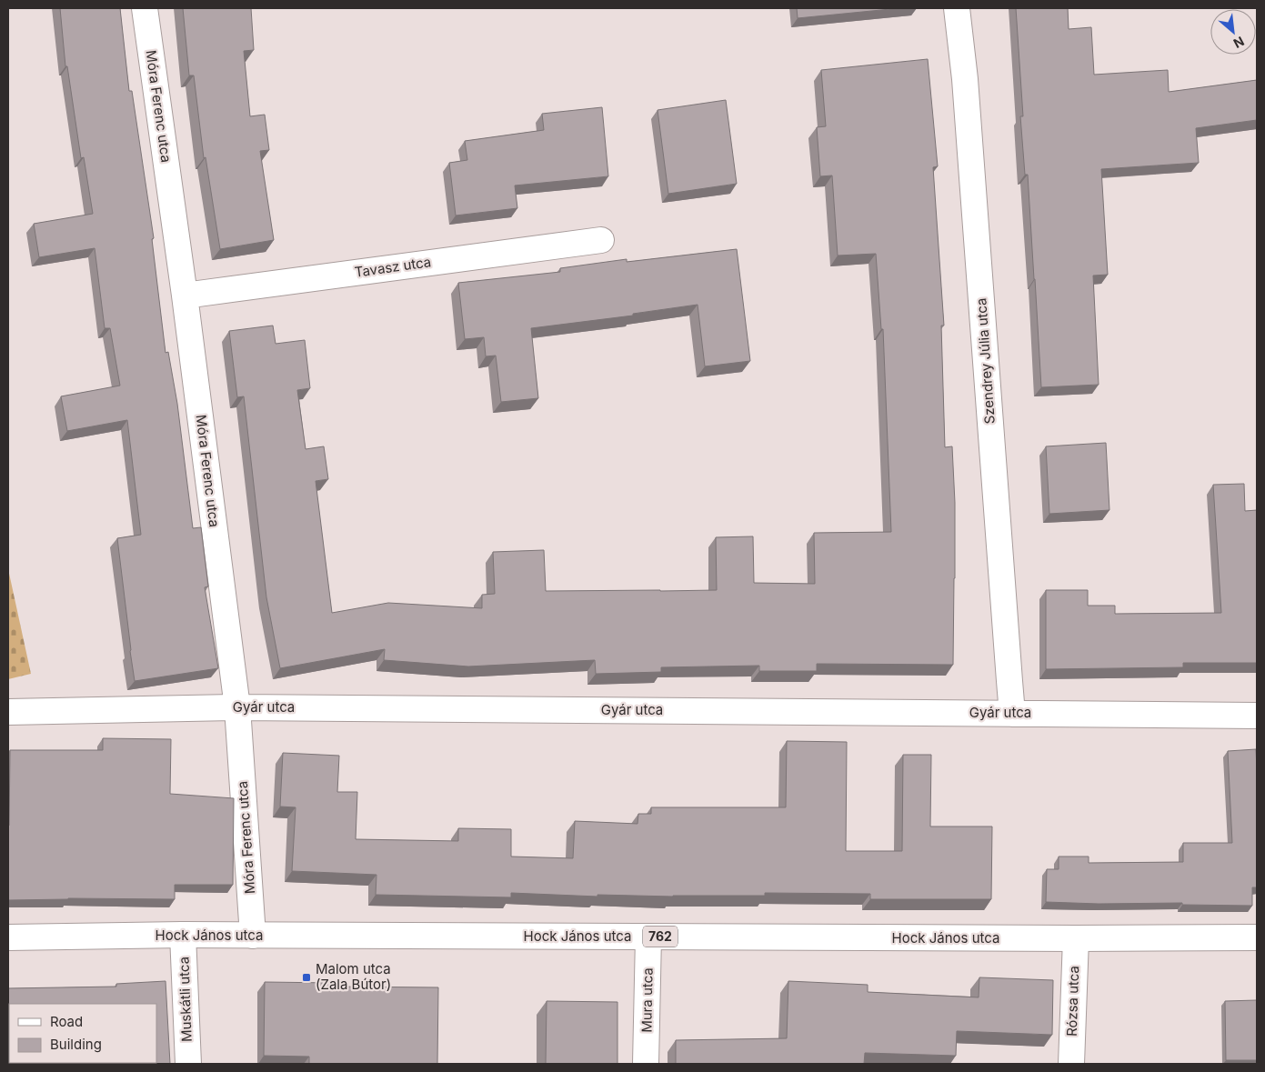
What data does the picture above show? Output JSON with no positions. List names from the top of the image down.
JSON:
{
  "streets": {
    "street": [
      "Móra Ferenc utca",
      "Tavasz utca",
      "Szendrey Júlia utca",
      "Gyár utca",
      "Hock János utca",
      "762",
      "Muskátli utca",
      "Mura utca",
      "Rózsa utca"
    ]
  },
  "crossings": [
    ["Móra Ferenc utca", "Tavasz utca"],
    ["Móra Ferenc utca", "Gyár utca"],
    ["Móra Ferenc utca", "Hock János utca"],
    ["Szendrey Júlia utca", "Gyár utca"],
    ["Hock János utca", "Muskátli utca"],
    ["Hock János utca", "Mura utca"],
    ["Hock János utca", "Rózsa utca"]
  ],
  "places": {
    "transit": ["Malom utca (Zala Bútor)"]
  },
  "legend": ["Road", "Building"],
  "north": "bottom right"
}
